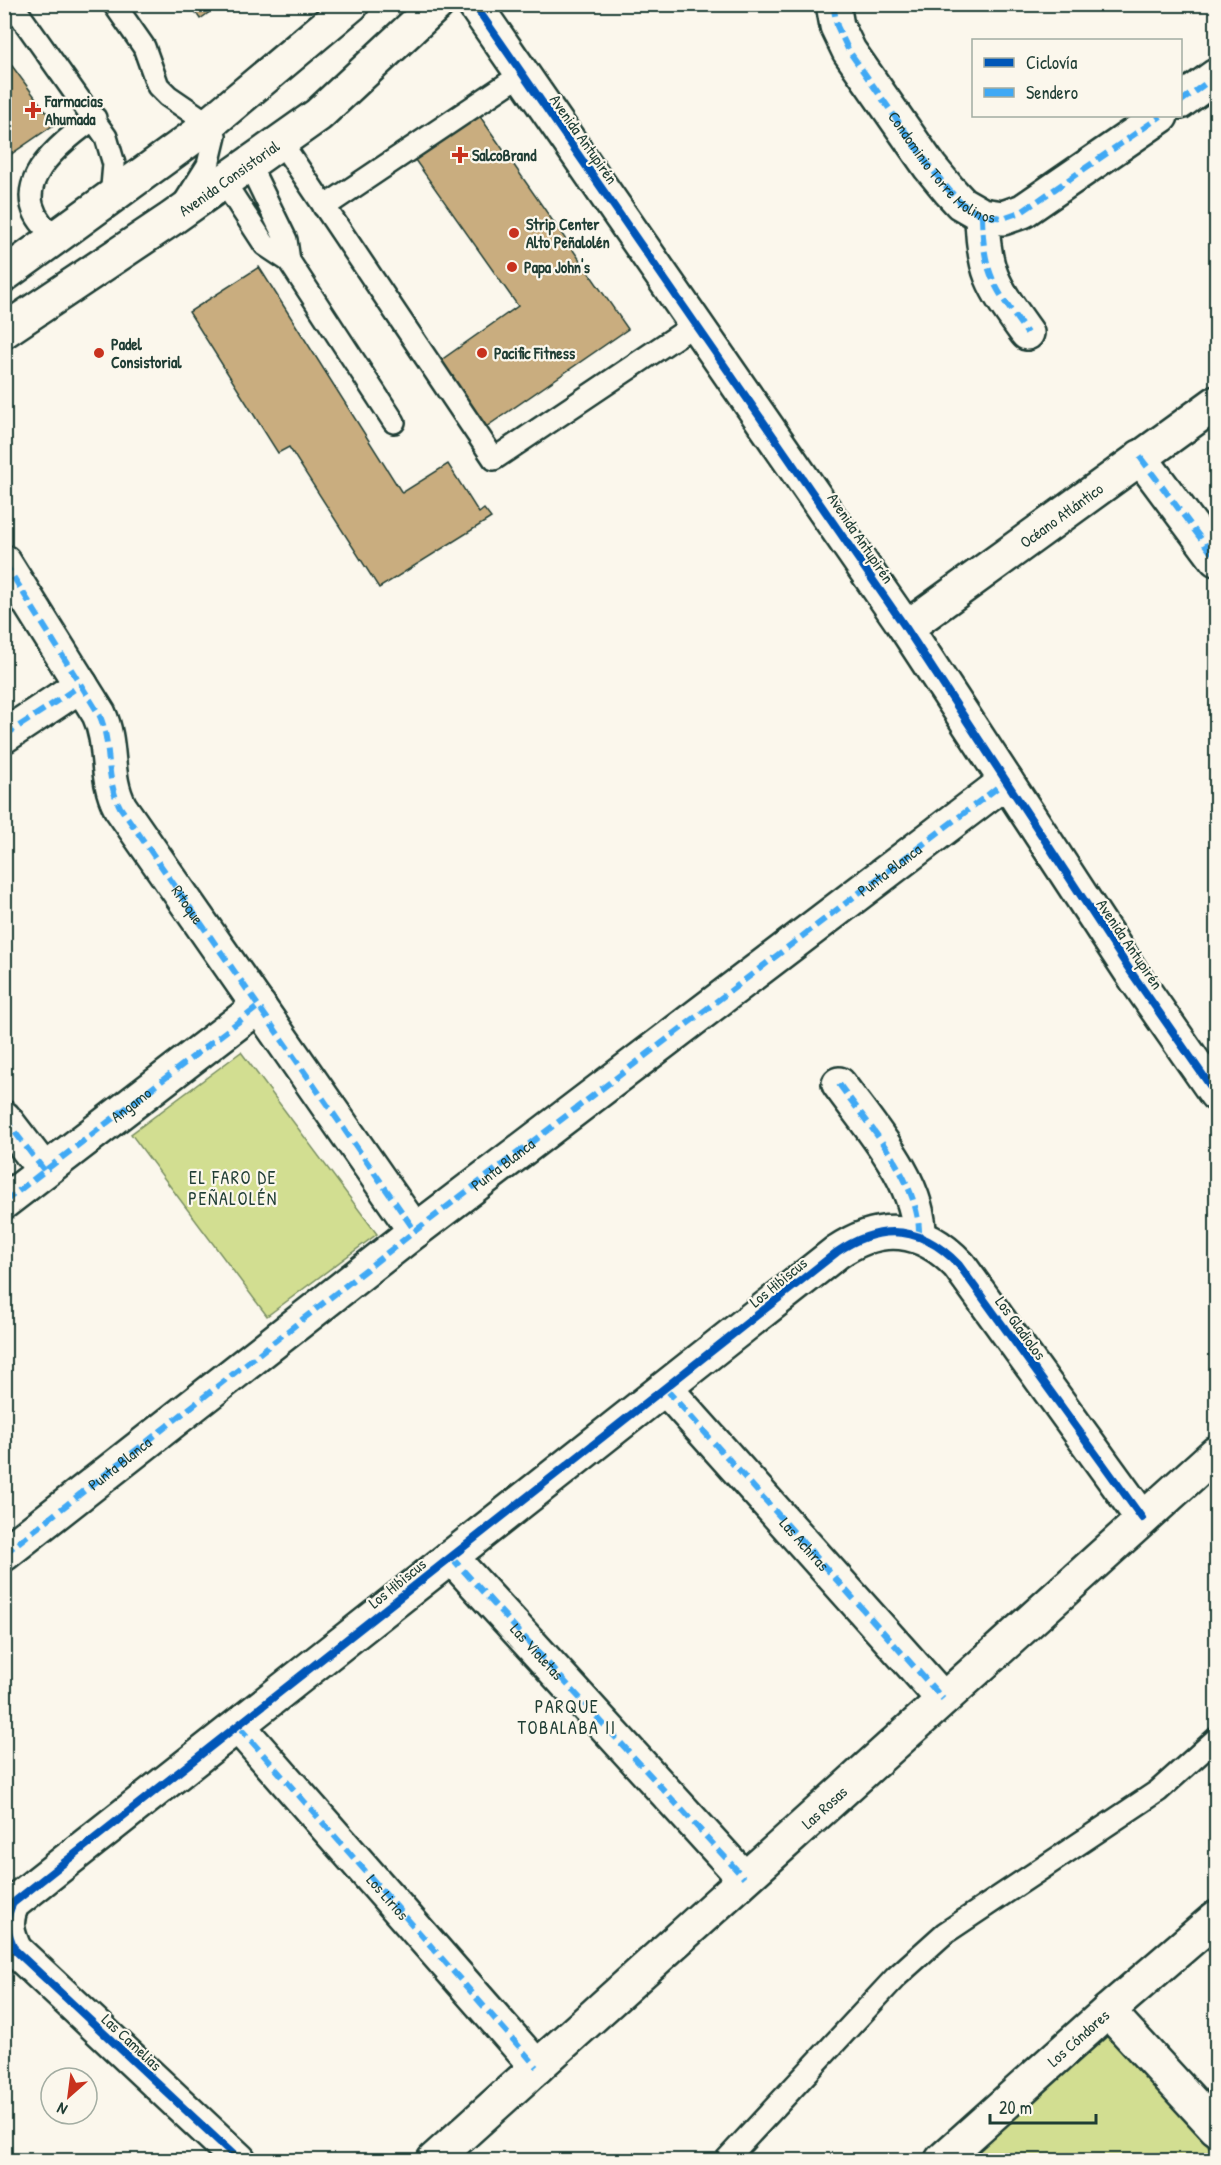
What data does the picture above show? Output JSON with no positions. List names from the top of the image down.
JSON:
{
  "streets": {
    "street": [
      "Avenida Antupirén",
      "Condominio Torre Molinos",
      "Avenida Consistorial",
      "Océano Atlántico",
      "Punta Blanca",
      "Ritoque",
      "Angamo",
      "Los Hibiscus",
      "Los Gladiolos",
      "Las Achiras",
      "Las Violetas",
      "Las Rosas",
      "Los Lirios",
      "Los Cóndores",
      "Las Camelias"
    ]
  },
  "crossings": [
    ["Avenida Antupirén", "Océano Atlántico"],
    ["Avenida Antupirén", "Punta Blanca"],
    ["Punta Blanca", "Ritoque"],
    ["Ritoque", "Angamo"],
    ["Los Hibiscus", "Los Gladiolos"],
    ["Los Hibiscus", "Las Achiras"],
    ["Los Hibiscus", "Las Violetas"],
    ["Los Hibiscus", "Los Lirios"],
    ["Los Hibiscus", "Las Camelias"],
    ["Los Gladiolos", "Las Rosas"],
    ["Las Achiras", "Las Rosas"],
    ["Las Violetas", "Las Rosas"],
    ["Las Rosas", "Los Lirios"]
  ],
  "districts": ["EL FARO DE PEÑALOLÉN", "PARQUE TOBALABA II"],
  "places": {
    "health": ["Farmacias Ahumada", "SalcoBrand"],
    "other": [
      "Strip Center Alto Peñalolén",
      "Papa John's",
      "Padel Consistorial",
      "Pacific Fitness"
    ]
  },
  "legend": ["Ciclovía", "Sendero"],
  "scale_bar": "20 m",
  "north": "bottom left"
}
